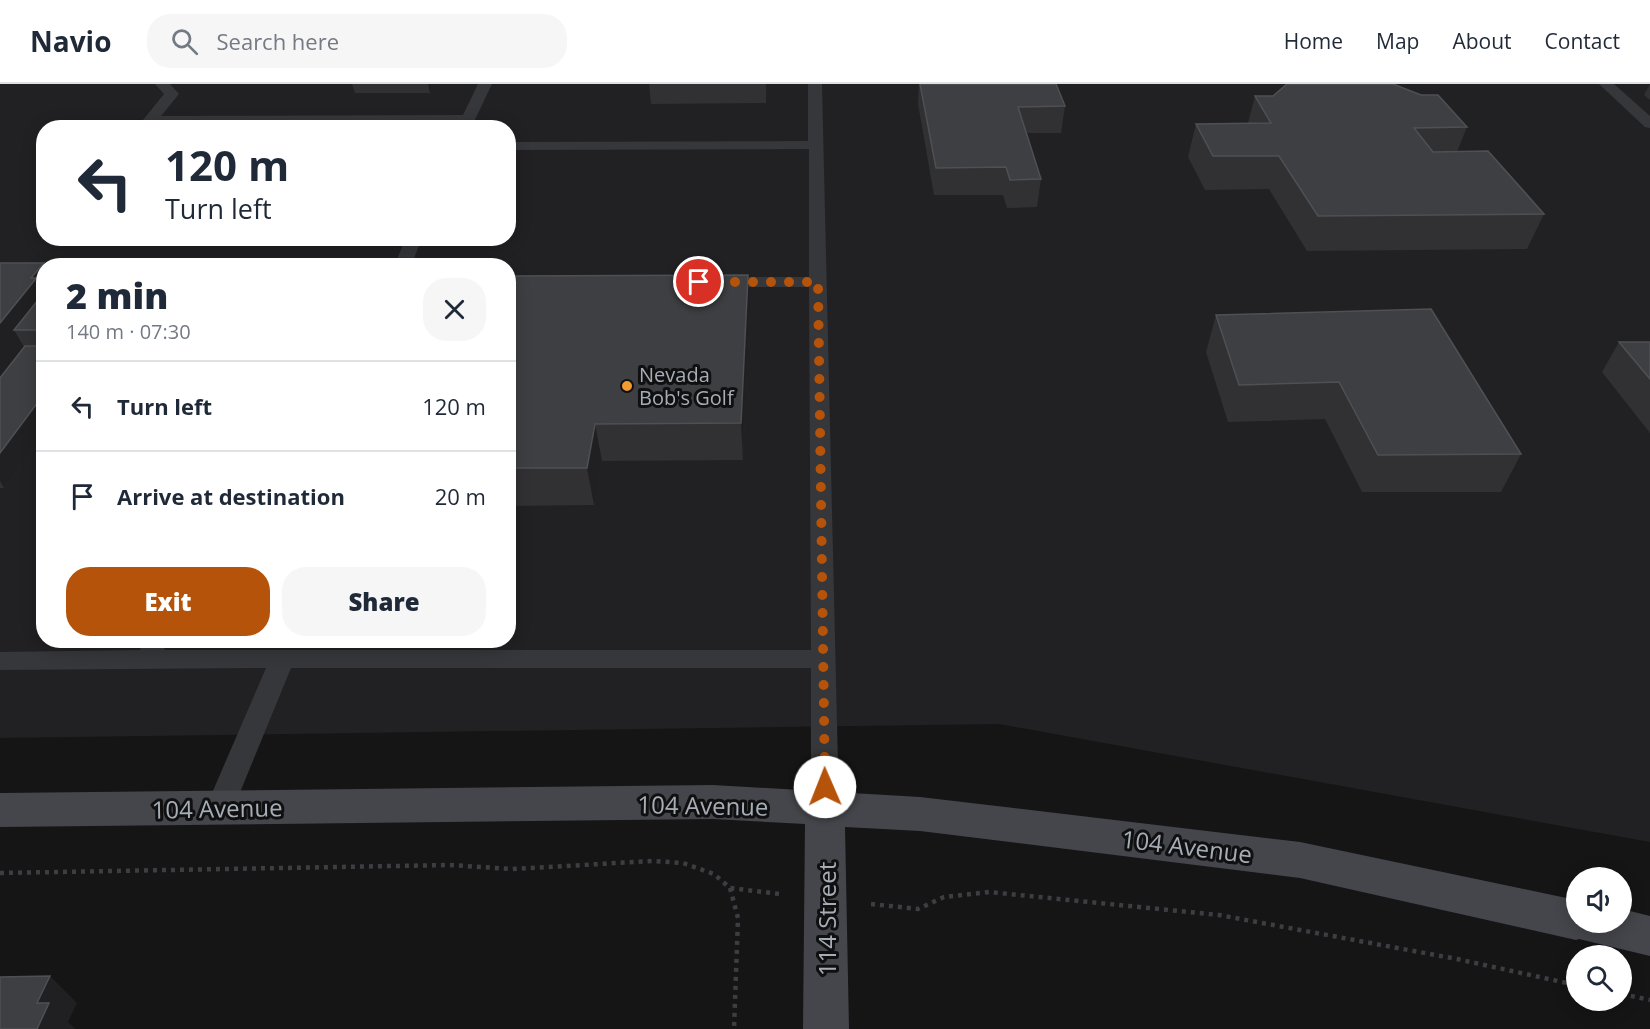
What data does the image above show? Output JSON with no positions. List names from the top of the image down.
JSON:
{
  "streets": {
    "street": ["104 Avenue", "114 Street"]
  },
  "crossings": [
    ["104 Avenue", "114 Street"]
  ],
  "places": ["Nevada Bob's Golf"],
  "page": {
    "header": "Navio",
    "search": "Search here",
    "nav": [
      "Home",
      "Map",
      "About",
      "Contact"
    ],
    "turn": ["120 m", "Turn left"],
    "heading": ["2 min", "140 m · 07:30"],
    "list": [
      {
        "name": "Turn left",
        "value": "120 m"
      },
      {
        "name": "Arrive at destination",
        "value": "20 m"
      }
    ],
    "buttons": ["Exit", "Share"]
  }
}
